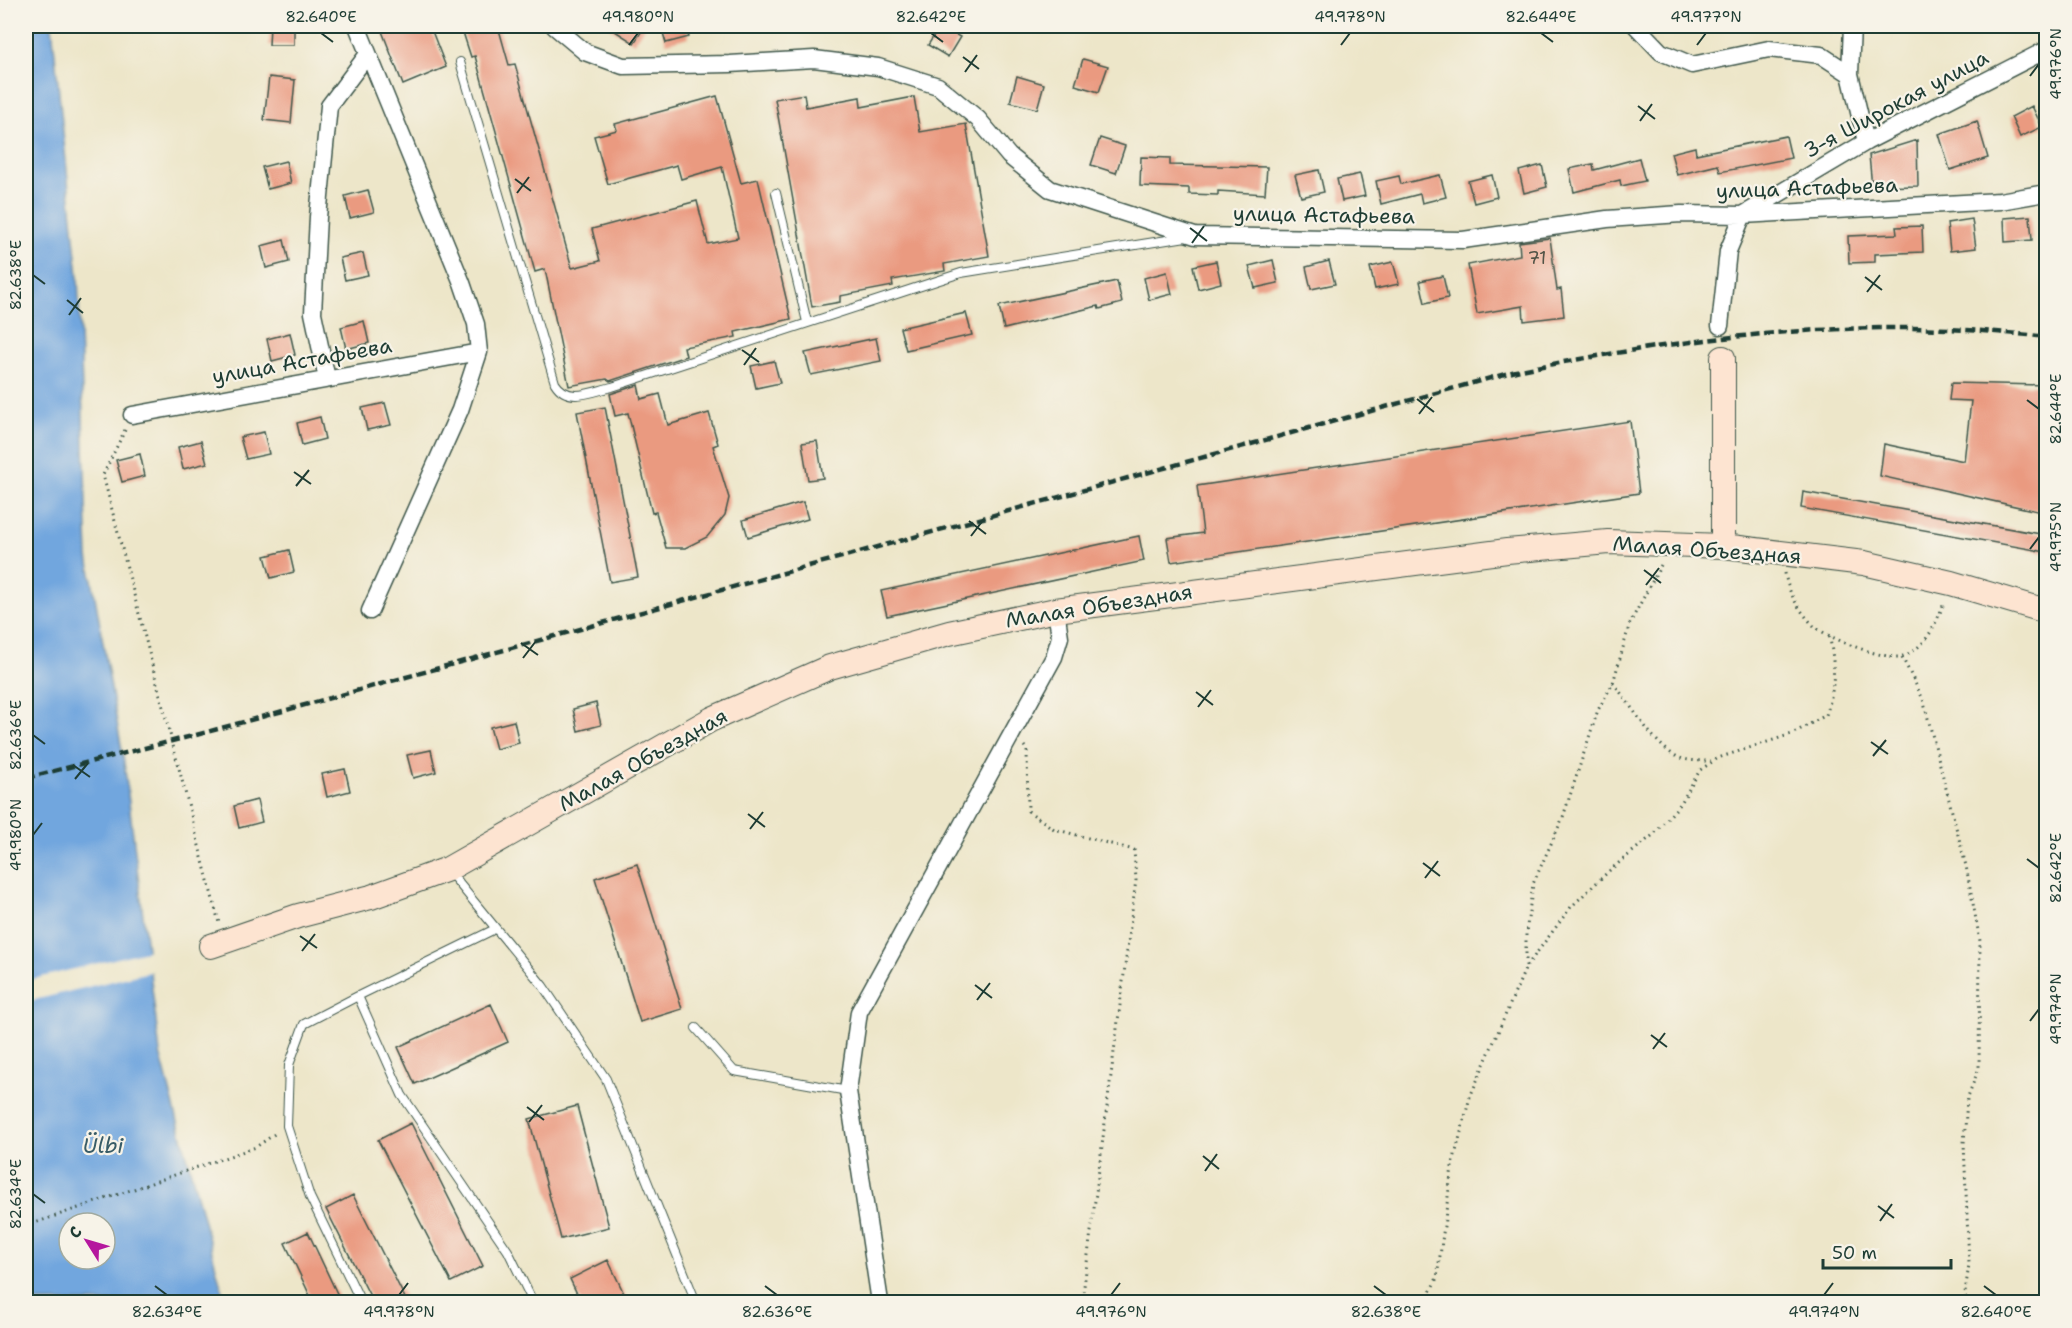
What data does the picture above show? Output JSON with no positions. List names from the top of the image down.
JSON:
{
  "streets": {
    "main road": ["Малая Объездная"],
    "street": ["3-я Широкая улица", "улица Астафьева"]
  },
  "crossings": [
    ["3-я Широкая улица", "улица Астафьева"]
  ],
  "water": ["Ülbi"],
  "house_numbers": ["71"],
  "scale_bar": "50 m",
  "north": "top left",
  "coordinates": [
    "82.640°E",
    "49.980°N",
    "82.642°E",
    "49.978°N",
    "82.644°E",
    "49.977°N",
    "49.976°N",
    "82.638°E",
    "49.975°N",
    "82.636°E",
    "49.974°N",
    "82.634°E"
  ]
}
